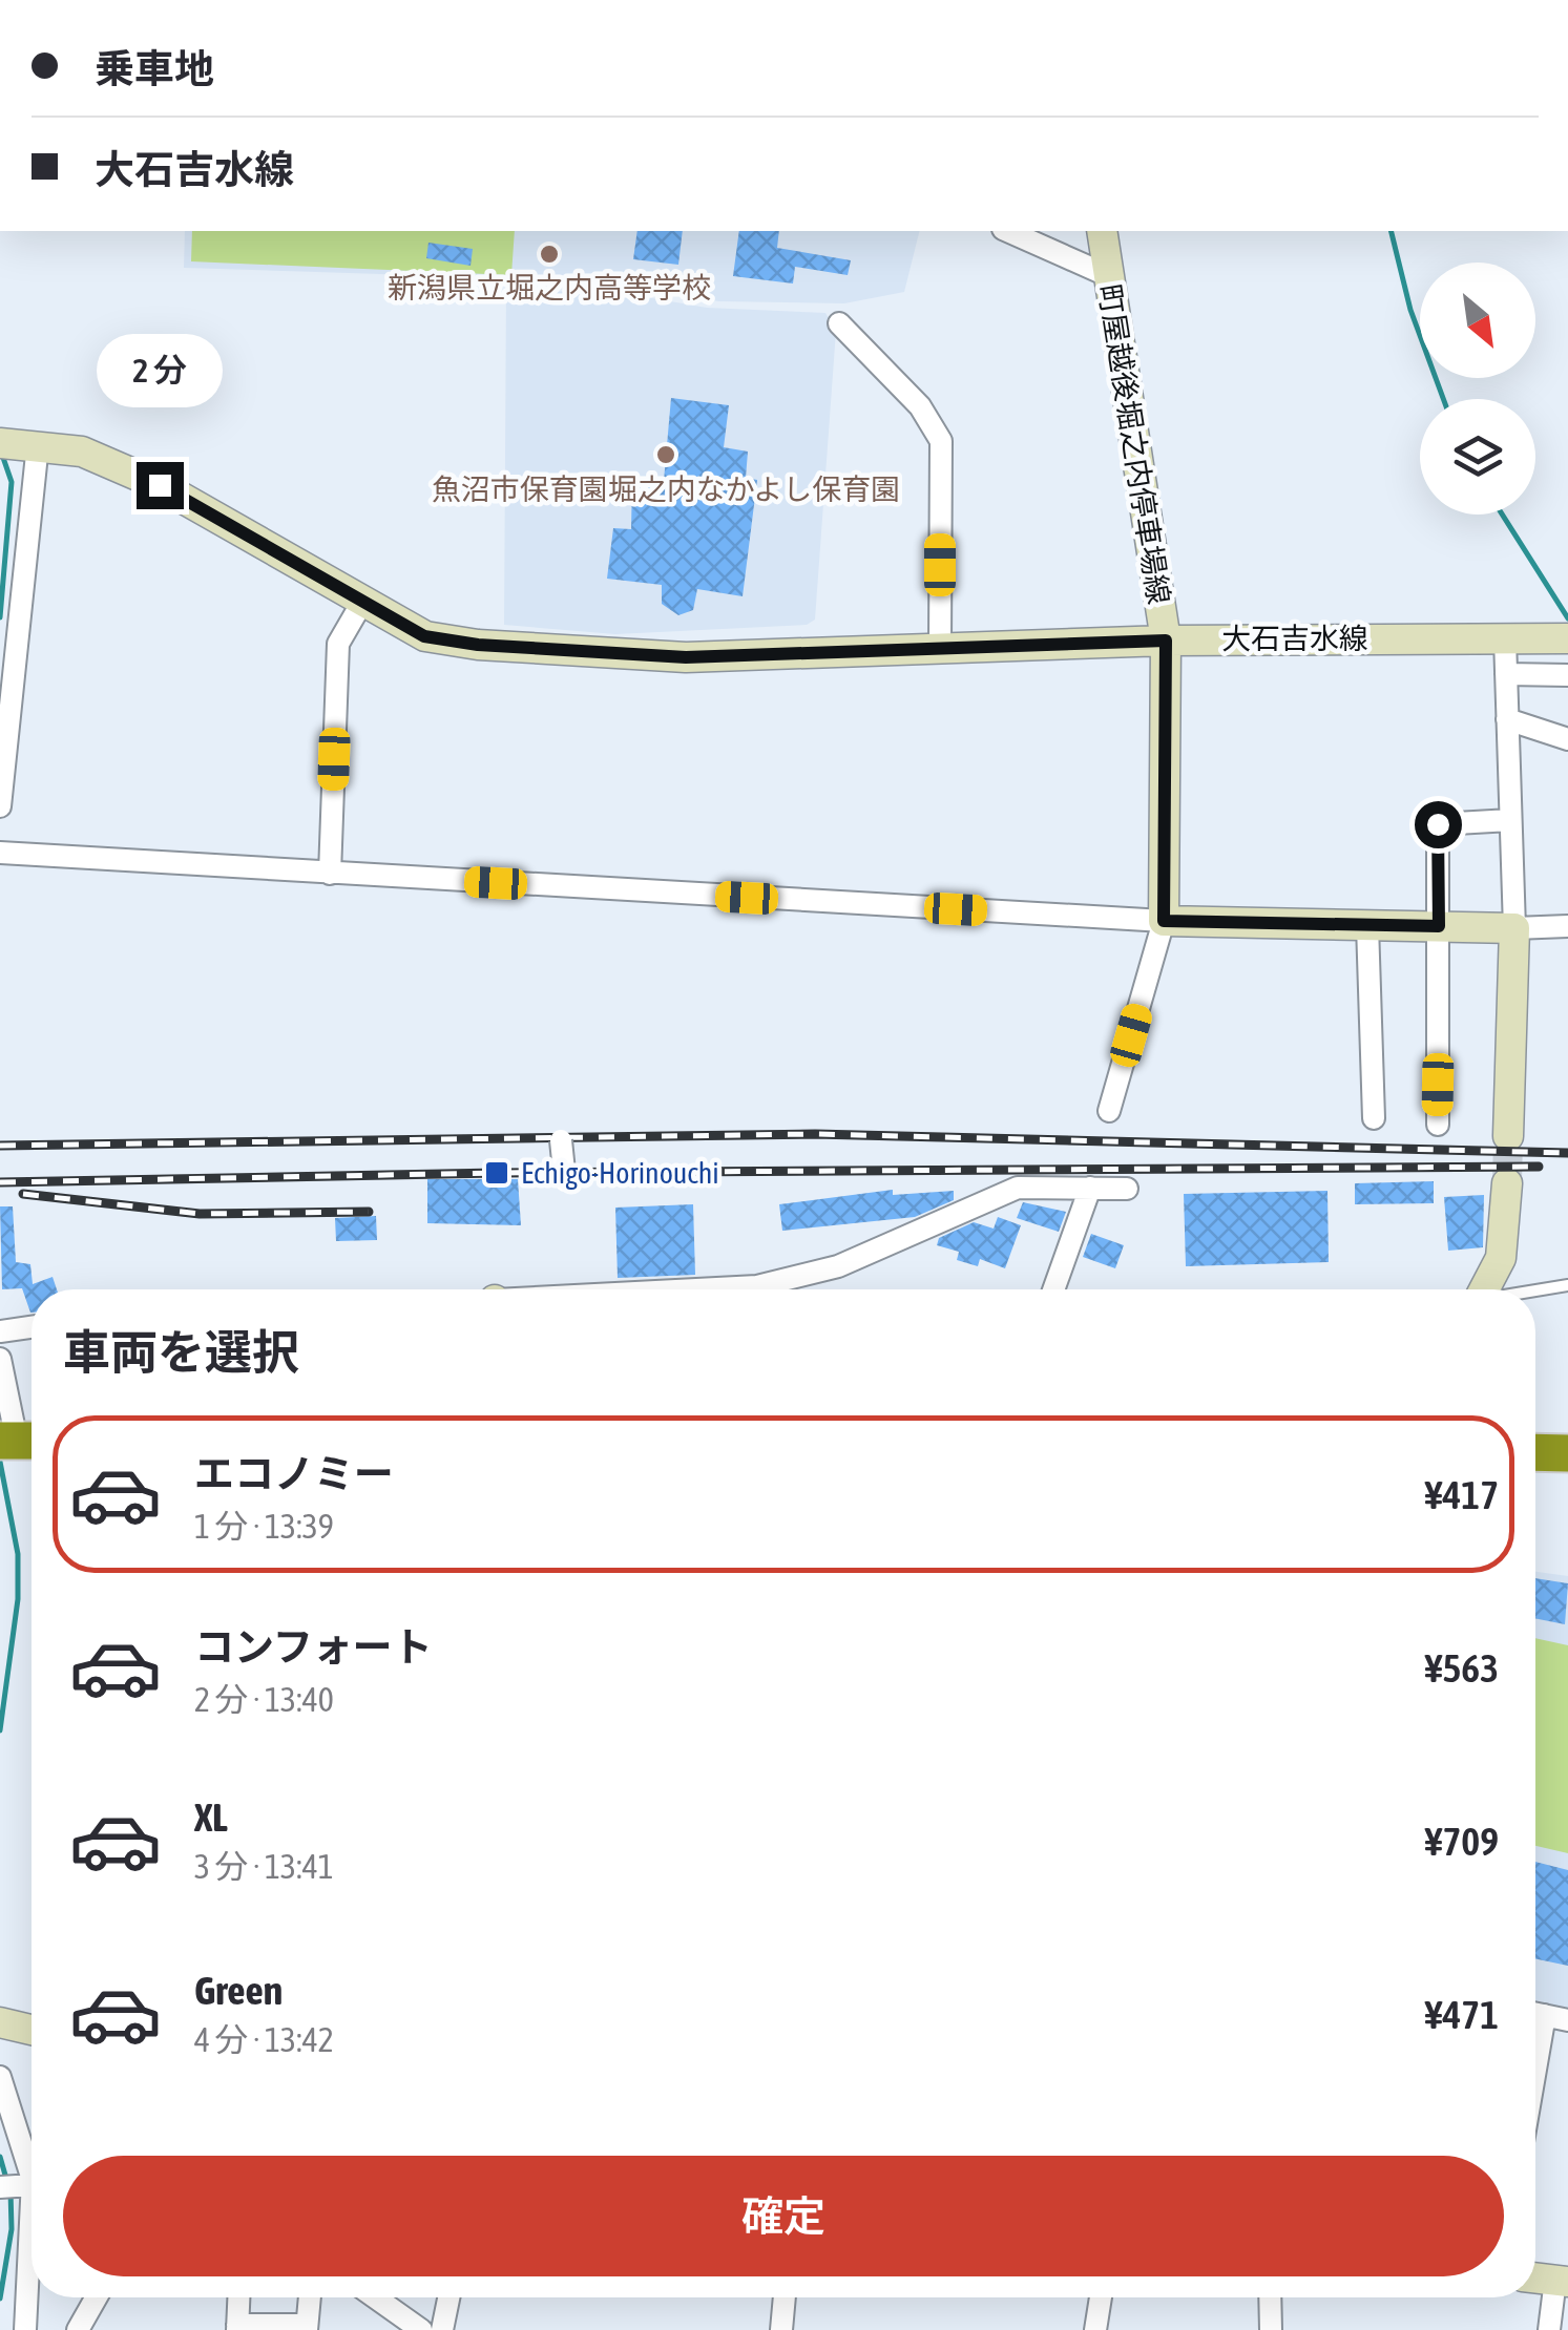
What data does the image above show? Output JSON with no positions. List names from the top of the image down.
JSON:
{
  "streets": {
    "main road": ["町屋越後堀之内停車場線", "大石吉水線"]
  },
  "crossings": [
    ["町屋越後堀之内停車場線", "大石吉水線"]
  ],
  "places": {
    "other": ["新潟県立堀之内高等学校", "魚沼市保育園堀之内なかよし保育園"],
    "transit": ["Echigo-Horinouchi"]
  },
  "north": "bottom right",
  "page": {
    "banner": ["乗車地", "大石吉水線"],
    "bubble": "2 分",
    "heading": "車両を選択",
    "list": [
      {
        "name": "エコノミー",
        "note": "1 分 · 13:39",
        "value": "¥417"
      },
      {
        "name": "コンフォート",
        "note": "2 分 · 13:40",
        "value": "¥563"
      },
      {
        "name": "XL",
        "note": "3 分 · 13:41",
        "value": "¥709"
      },
      {
        "name": "Green",
        "note": "4 分 · 13:42",
        "value": "¥471"
      }
    ],
    "buttons": "確定"
  }
}
